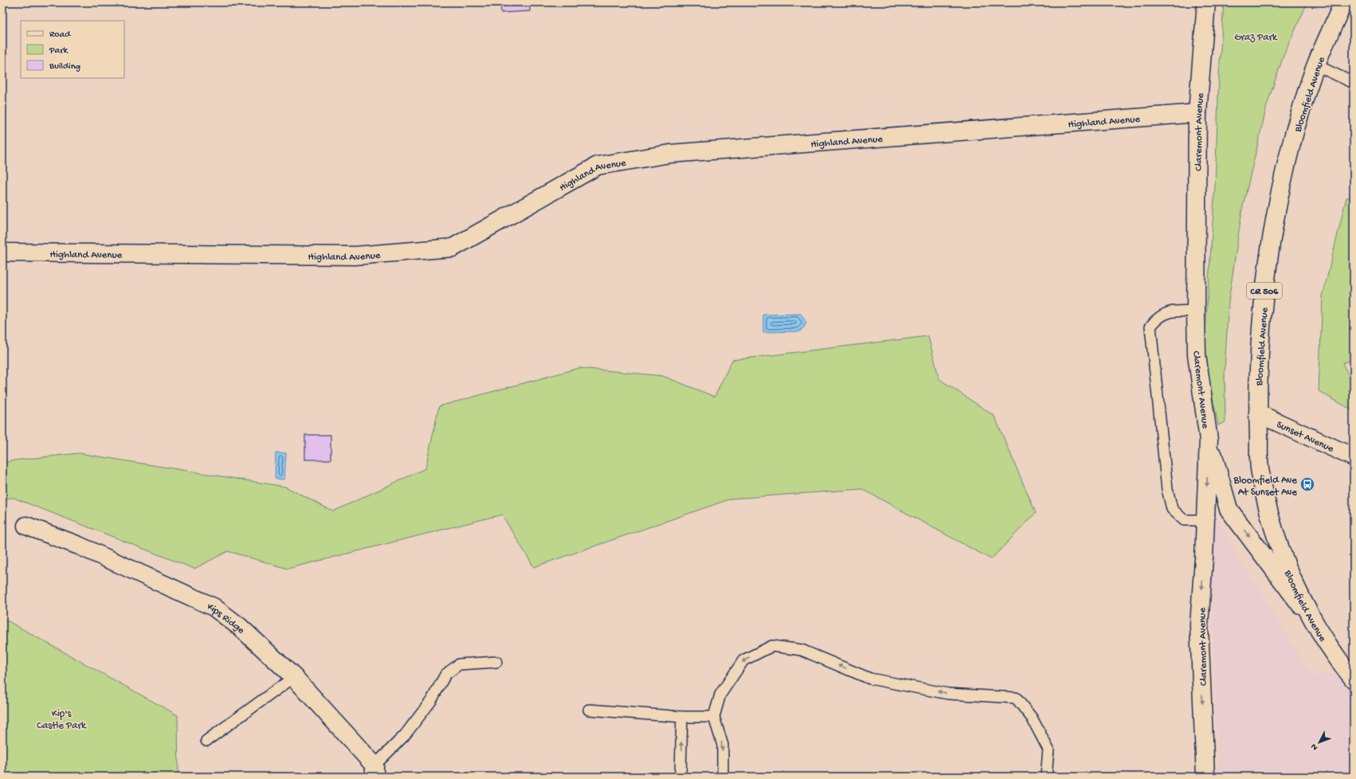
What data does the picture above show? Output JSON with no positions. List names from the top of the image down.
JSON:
{
  "streets": {
    "street": [
      "Bloomfield Avenue",
      "Highland Avenue",
      "Claremont Avenue",
      "CR 506",
      "Sunset Avenue",
      "Kips Ridge"
    ]
  },
  "crossings": [
    ["Bloomfield Avenue", "Sunset Avenue"],
    ["Highland Avenue", "Claremont Avenue"]
  ],
  "one_way": ["Claremont Avenue"],
  "parks": ["Graz Park", "Kip's Castle Park"],
  "places": {
    "bus stop": ["Bloomfield Ave At Sunset Ave"]
  },
  "legend": ["Road", "Park", "Building"],
  "north": "bottom left"
}
